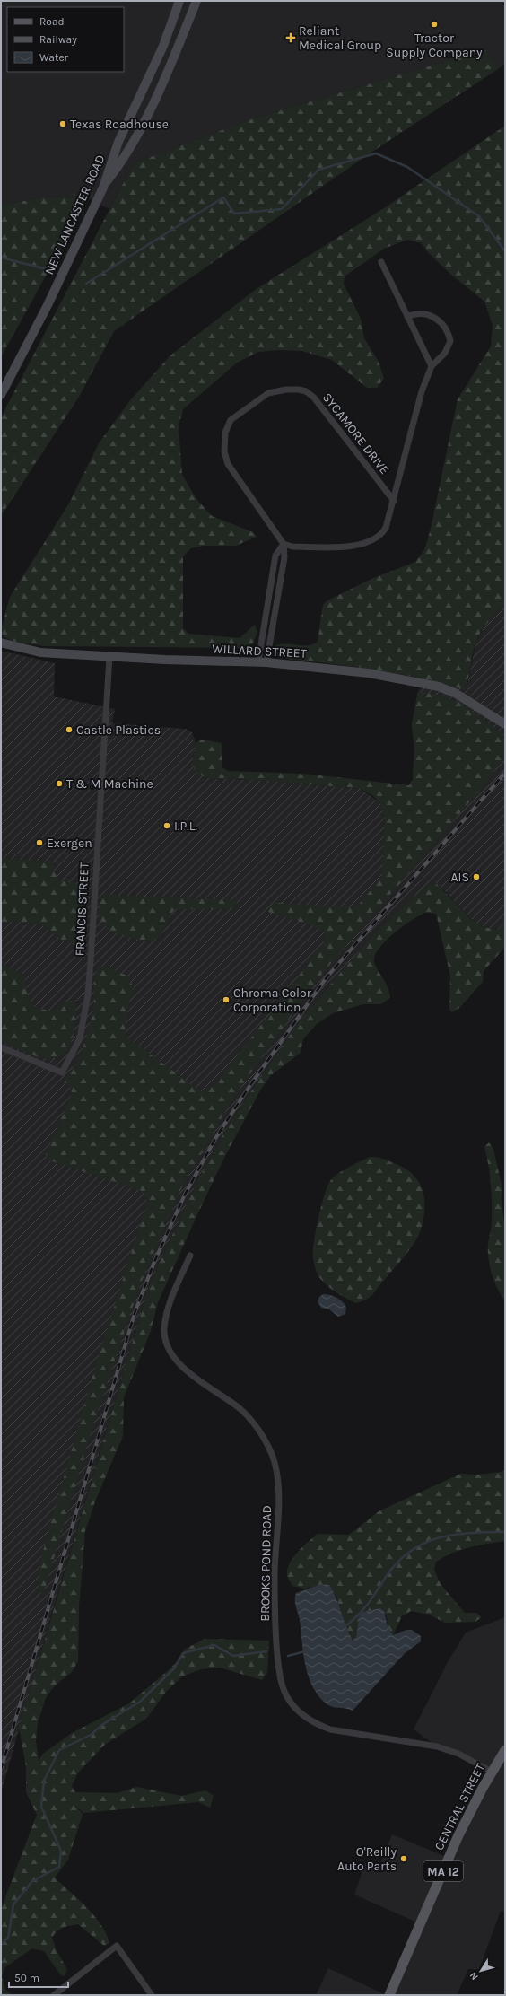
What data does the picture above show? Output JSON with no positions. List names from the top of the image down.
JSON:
{
  "streets": {
    "main road": [
      "NEW LANCASTER ROAD",
      "WILLARD STREET",
      "CENTRAL STREET",
      "MA 12"
    ],
    "street": ["SYCAMORE DRIVE", "FRANCIS STREET", "BROOKS POND ROAD"]
  },
  "crossings": [
    ["WILLARD STREET", "FRANCIS STREET"],
    ["BROOKS POND ROAD", "CENTRAL STREET"]
  ],
  "places": {
    "other": [
      "Tractor Supply Company",
      "Texas Roadhouse",
      "Castle Plastics",
      "T & M Machine",
      "I.P.L.",
      "Exergen",
      "AIS",
      "Chroma Color Corporation",
      "O'Reilly Auto Parts"
    ],
    "health": ["Reliant Medical Group"]
  },
  "legend": ["Road", "Railway", "Water"],
  "scale_bar": "50 m",
  "north": "bottom left"
}
